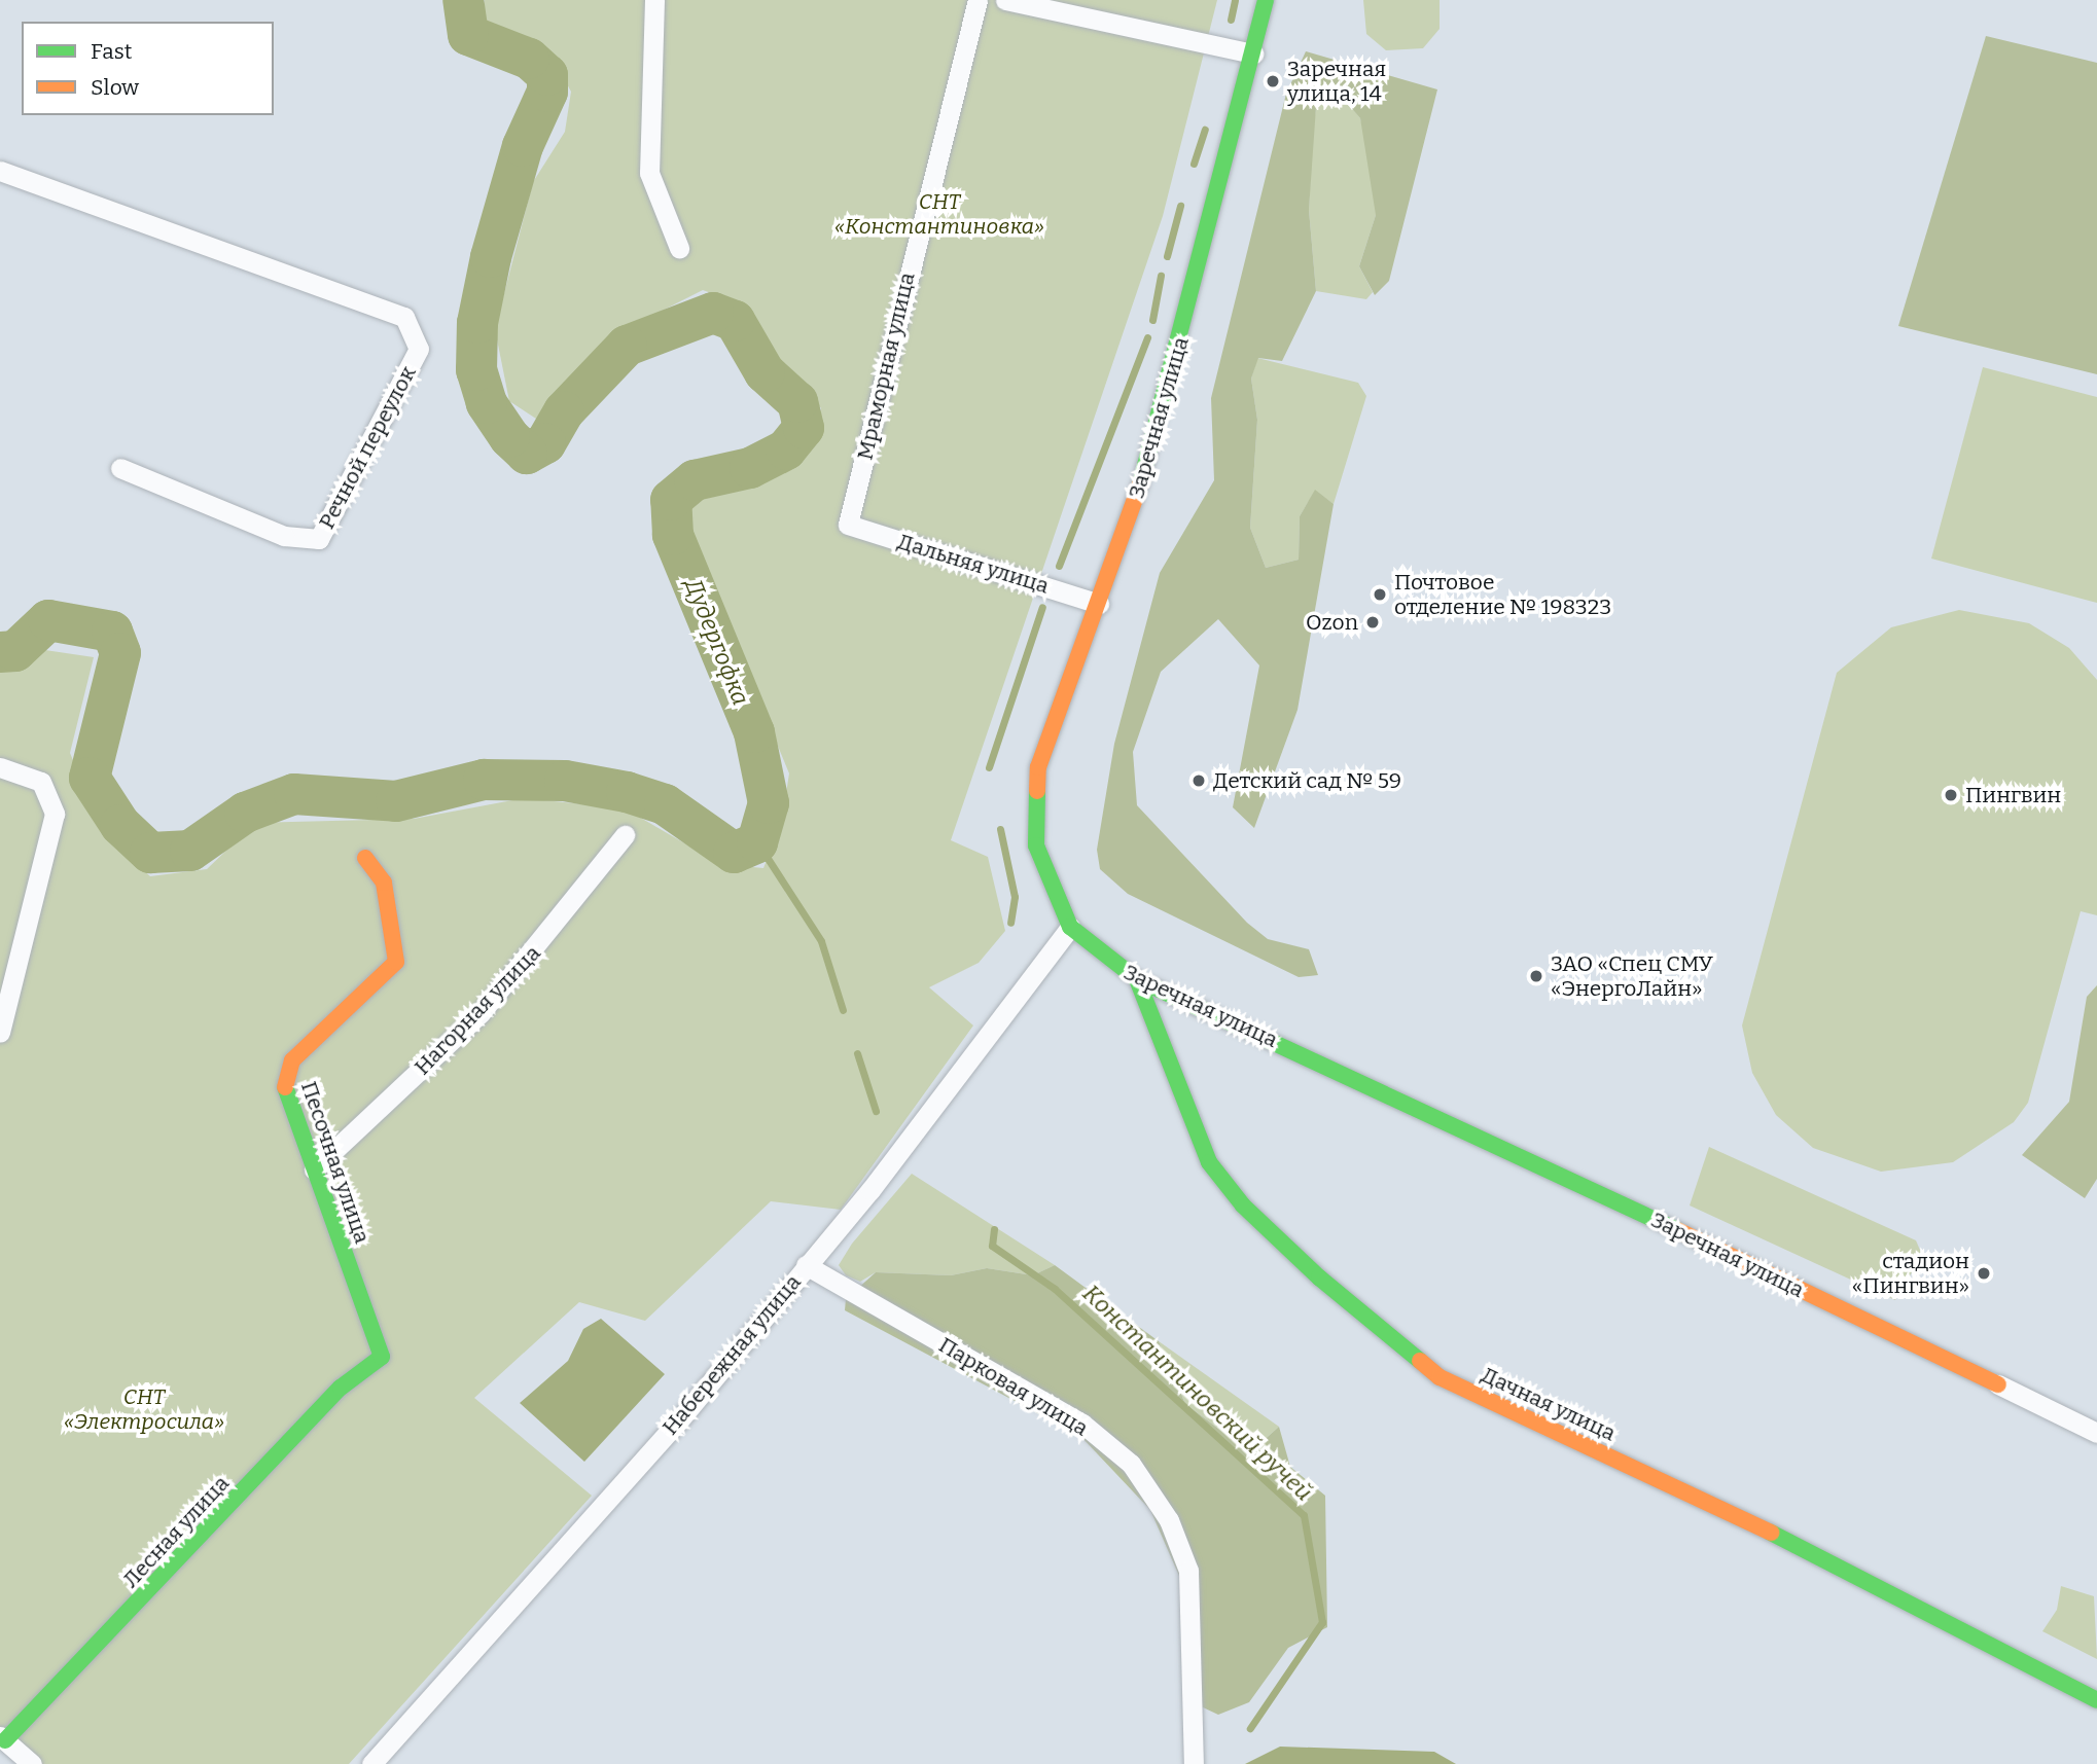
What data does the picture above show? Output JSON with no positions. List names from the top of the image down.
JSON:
{
  "streets": {
    "street": [
      "Мраморная улица",
      "Заречная улица",
      "Речной переулок",
      "Дальняя улица",
      "Нагорная улица",
      "Песочная улица",
      "Набережная улица",
      "Парковая улица",
      "Дачная улица",
      "Лесная улица"
    ]
  },
  "crossings": [
    ["Мраморная улица", "Дальняя улица"],
    ["Заречная улица", "Дальняя улица"],
    ["Заречная улица", "Набережная улица"],
    ["Заречная улица", "Дачная улица"],
    ["Нагорная улица", "Песочная улица"],
    ["Песочная улица", "Лесная улица"],
    ["Набережная улица", "Парковая улица"]
  ],
  "water": ["Дудергофка", "Константиновский ручей"],
  "parks": ["СНТ «Константиновка»", "СНТ «Электросила»"],
  "places": [
    "Заречная улица, 14",
    "Почтовое отделение № 198323",
    "Ozon",
    "Детский сад № 59",
    "Пингвин",
    "ЗАО «Спец СМУ «ЭнергоЛайн»",
    "стадион «Пингвин»"
  ],
  "legend": ["Fast", "Slow"]
}
